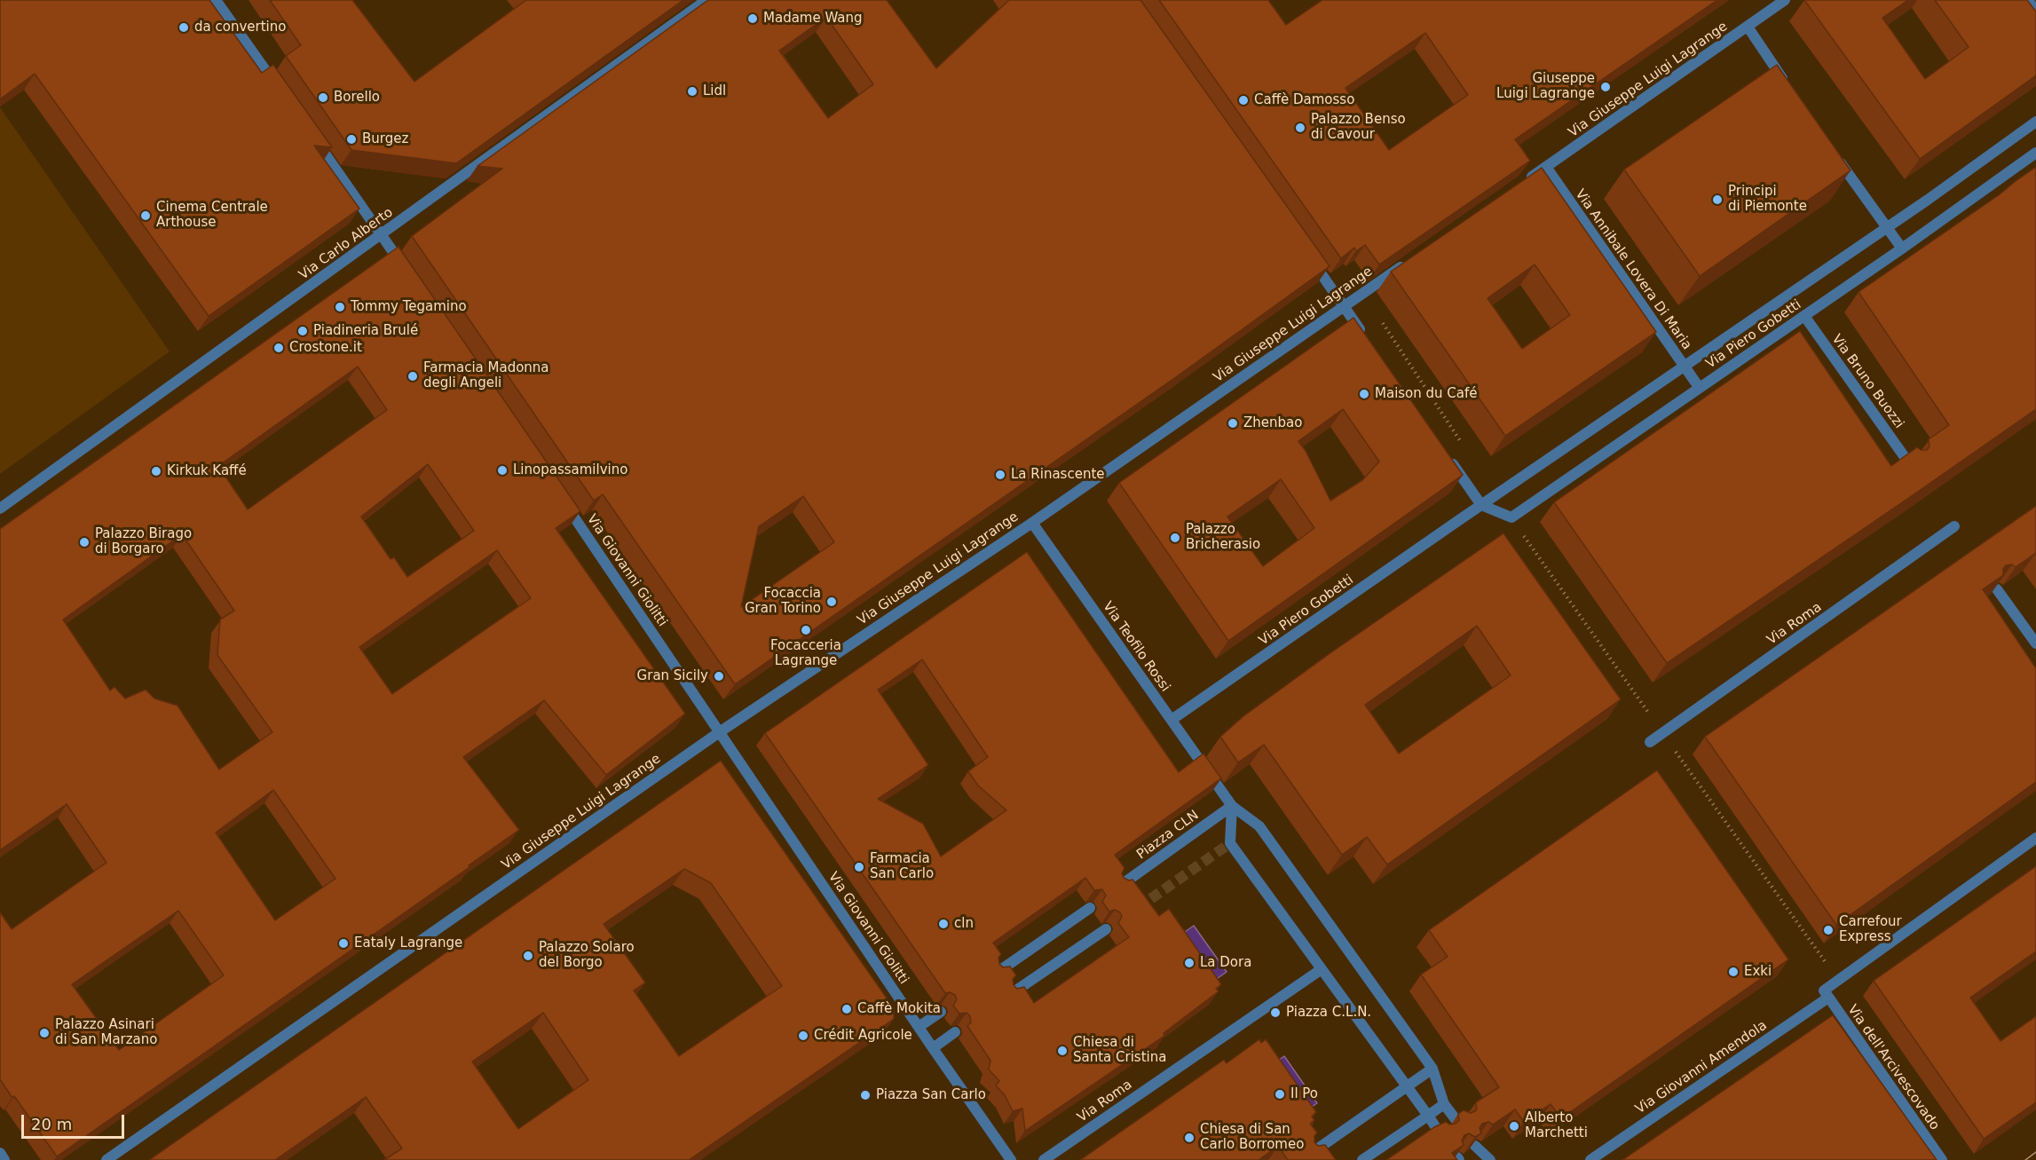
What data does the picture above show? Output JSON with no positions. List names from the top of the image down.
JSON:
{
  "streets": {
    "street": [
      "Via Giuseppe Luigi Lagrange",
      "Via Carlo Alberto",
      "Via Annibale Lovera Di Maria",
      "Via Piero Gobetti",
      "Via Bruno Buozzi",
      "Via Giovanni Giolitti",
      "Via Roma",
      "Via Teofilo Rossi",
      "Piazza CLN",
      "Via Giovanni Amendola",
      "Via dell'Arcivescovado"
    ]
  },
  "crossings": [
    ["Via Giuseppe Luigi Lagrange", "Via Annibale Lovera Di Maria"],
    ["Via Giuseppe Luigi Lagrange", "Via Giovanni Giolitti"],
    ["Via Giuseppe Luigi Lagrange", "Via Teofilo Rossi"],
    ["Via Annibale Lovera Di Maria", "Via Piero Gobetti"],
    ["Via Piero Gobetti", "Via Bruno Buozzi"],
    ["Via Piero Gobetti", "Via Teofilo Rossi"],
    ["Via Teofilo Rossi", "Piazza CLN"],
    ["Via Giovanni Amendola", "Via dell'Arcivescovado"]
  ],
  "places": [
    "Madame Wang",
    "da convertino",
    "Giuseppe Luigi Lagrange",
    "Lidl",
    "Borello",
    "Caffè Damosso",
    "Palazzo Benso di Cavour",
    "Burgez",
    "Principi di Piemonte",
    "Cinema Centrale Arthouse",
    "Tommy Tegamino",
    "Piadineria Brulé",
    "Crostone.it",
    "Farmacia Madonna degli Angeli",
    "Maison du Café",
    "Zhenbao",
    "Linopassamilvino",
    "Kirkuk Kaffé",
    "La Rinascente",
    "Palazzo Bricherasio",
    "Palazzo Birago di Borgaro",
    "Focaccia Gran Torino",
    "Focacceria Lagrange",
    "Gran Sicily",
    "Farmacia San Carlo",
    "cln",
    "Carrefour Express",
    "Eataly Lagrange",
    "Palazzo Solaro del Borgo",
    "La Dora",
    "Exki",
    "Caffè Mokita",
    "Piazza C.L.N.",
    "Palazzo Asinari di San Marzano",
    "Crédit Agricole",
    "Chiesa di Santa Cristina",
    "Il Po",
    "Piazza San Carlo",
    "Alberto Marchetti",
    "Chiesa di San Carlo Borromeo"
  ],
  "scale_bar": "20 m"
}
